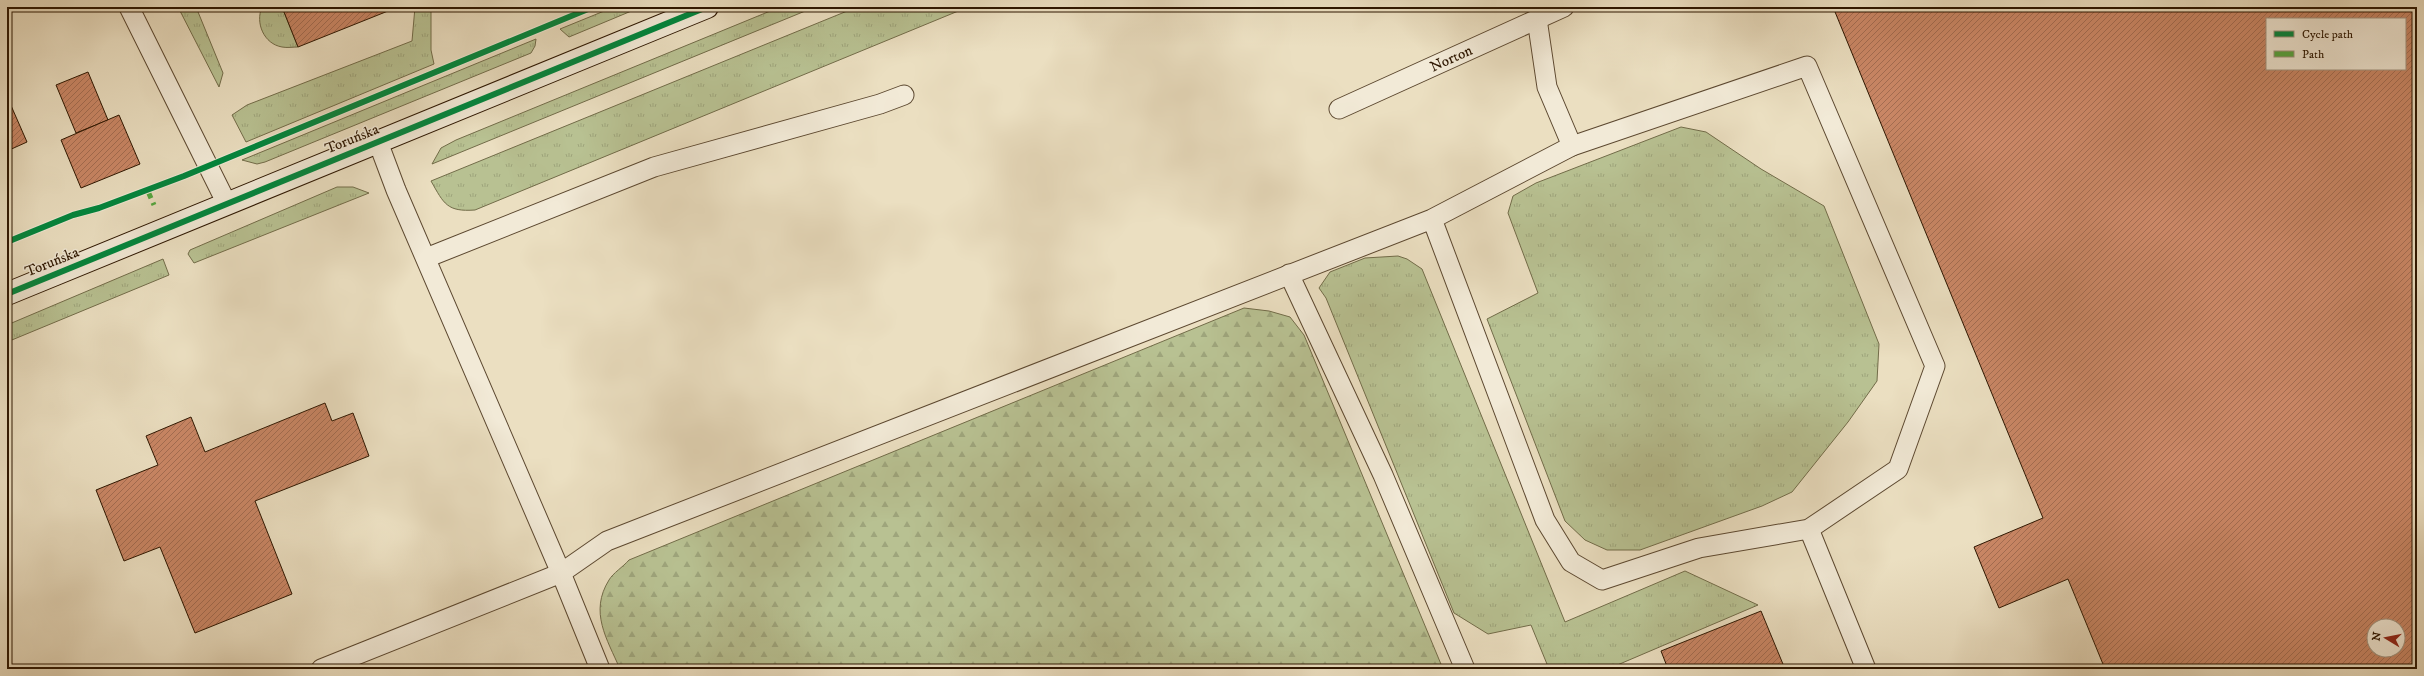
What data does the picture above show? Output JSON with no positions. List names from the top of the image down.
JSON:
{
  "streets": {
    "street": ["Toruńska"],
    "lane": ["Norton"]
  },
  "legend": ["Cycle path", "Path"],
  "north": "left"
}
